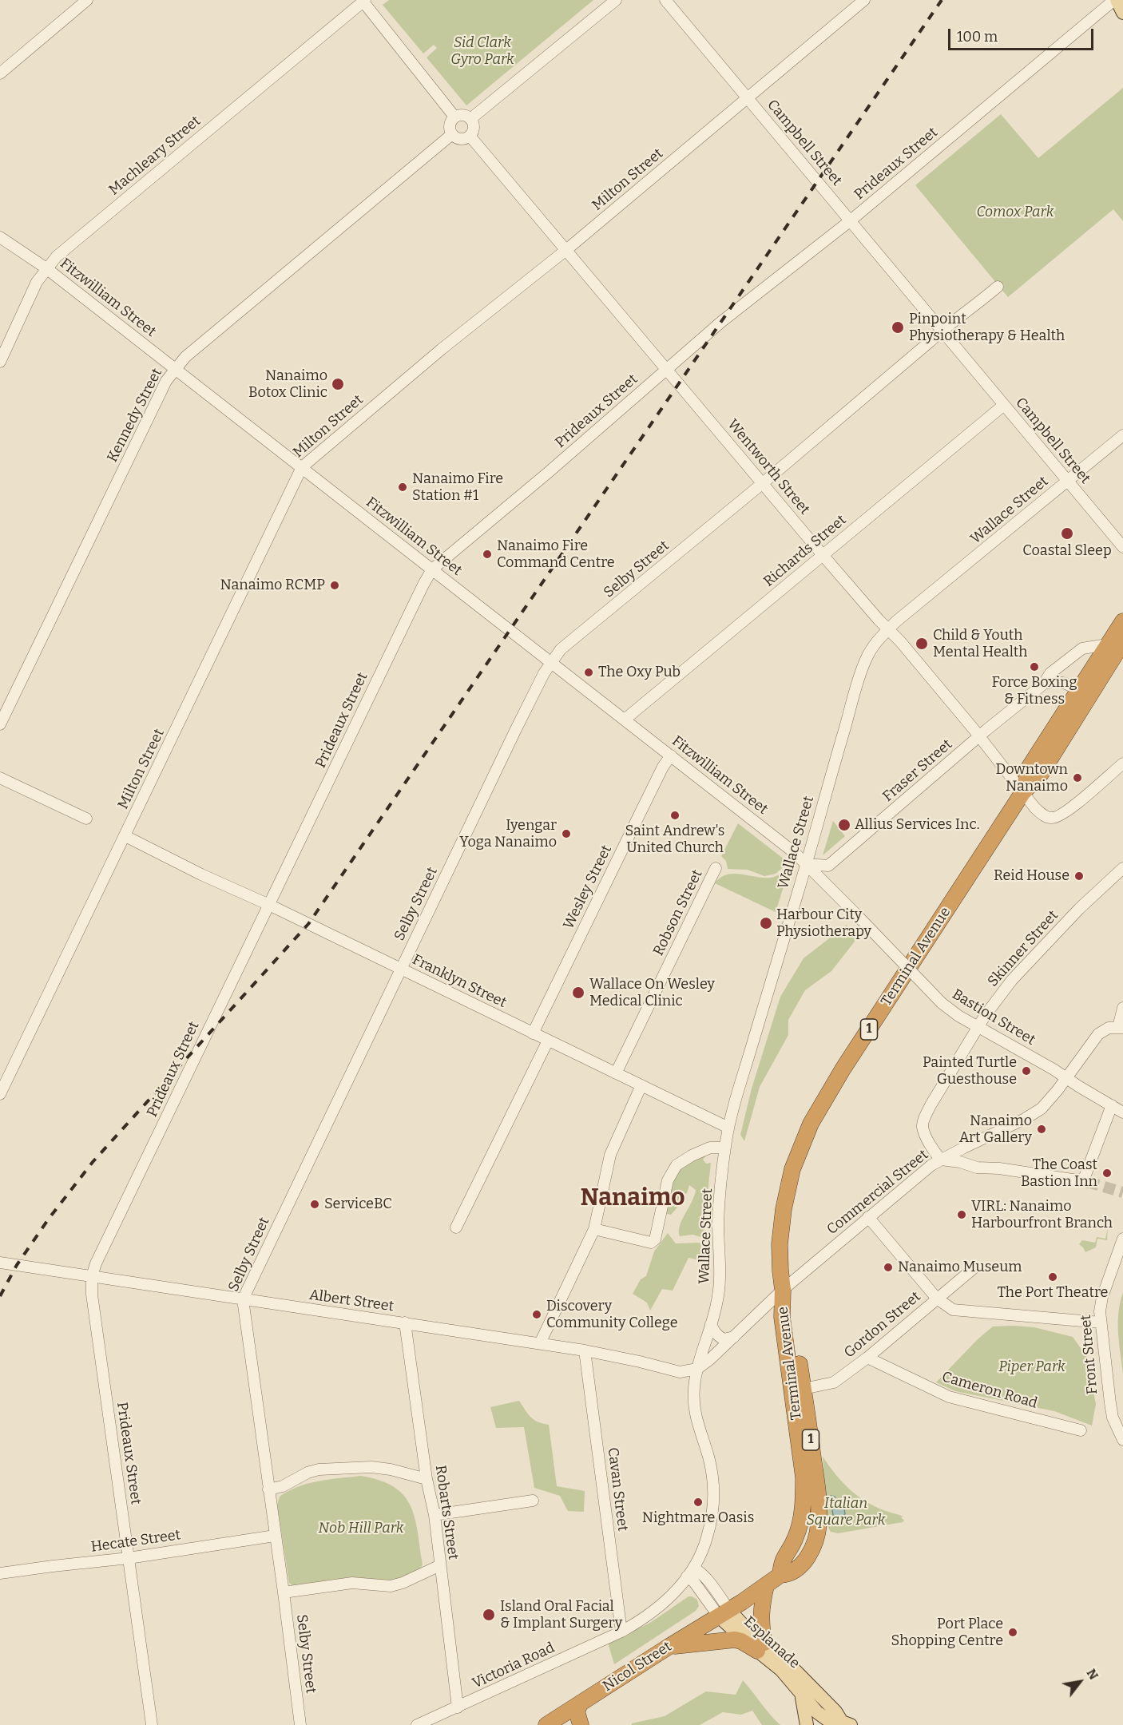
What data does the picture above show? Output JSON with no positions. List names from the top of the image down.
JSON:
{
  "streets": {
    "highway": ["Terminal Avenue", "1", "Nicol Street"],
    "main road": ["Esplanade"],
    "street": [
      "Campbell Street",
      "Machleary Street",
      "Prideaux Street",
      "Milton Street",
      "Fitzwilliam Street",
      "Kennedy Street",
      "Wentworth Street",
      "Wallace Street",
      "Richards Street",
      "Selby Street",
      "Fraser Street",
      "Wesley Street",
      "Robson Street",
      "Skinner Street",
      "Franklyn Street",
      "Bastion Street",
      "Commercial Street",
      "Albert Street",
      "Gordon Street",
      "Front Street",
      "Cameron Road",
      "Cavan Street",
      "Robarts Street",
      "Hecate Street",
      "Victoria Road"
    ]
  },
  "crossings": [
    ["Campbell Street", "Prideaux Street"],
    ["Campbell Street", "Milton Street"],
    ["Campbell Street", "Wallace Street"],
    ["Campbell Street", "Richards Street"],
    ["Campbell Street", "Selby Street"],
    ["Machleary Street", "Fitzwilliam Street"],
    ["Prideaux Street", "Fitzwilliam Street"],
    ["Prideaux Street", "Wentworth Street"],
    ["Prideaux Street", "Franklyn Street"],
    ["Prideaux Street", "Albert Street"],
    ["Prideaux Street", "Hecate Street"],
    ["Milton Street", "Fitzwilliam Street"],
    ["Milton Street", "Wentworth Street"],
    ["Milton Street", "Franklyn Street"],
    ["Fitzwilliam Street", "Kennedy Street"],
    ["Fitzwilliam Street", "Wallace Street"],
    ["Fitzwilliam Street", "Richards Street"],
    ["Fitzwilliam Street", "Selby Street"],
    ["Fitzwilliam Street", "Fraser Street"],
    ["Fitzwilliam Street", "Wesley Street"],
    ["Fitzwilliam Street", "Bastion Street"],
    ["Kennedy Street", "Wentworth Street"],
    ["Wentworth Street", "Wallace Street"],
    ["Wentworth Street", "Richards Street"],
    ["Wentworth Street", "Selby Street"],
    ["Wentworth Street", "Fraser Street"],
    ["Wentworth Street", "Terminal Avenue"],
    ["Wallace Street", "Fraser Street"],
    ["Wallace Street", "Franklyn Street"],
    ["Wallace Street", "Bastion Street"],
    ["Wallace Street", "Commercial Street"],
    ["Wallace Street", "Albert Street"],
    ["Wallace Street", "Esplanade"],
    ["Wallace Street", "Victoria Road"],
    ["Selby Street", "Franklyn Street"],
    ["Selby Street", "Albert Street"],
    ["Selby Street", "Hecate Street"],
    ["Fraser Street", "Terminal Avenue"],
    ["Fraser Street", "Bastion Street"],
    ["Wesley Street", "Franklyn Street"],
    ["Robson Street", "Franklyn Street"],
    ["Skinner Street", "Bastion Street"],
    ["Skinner Street", "Commercial Street"],
    ["Terminal Avenue", "Commercial Street"],
    ["Terminal Avenue", "Gordon Street"],
    ["Terminal Avenue", "Esplanade"],
    ["Terminal Avenue", "Nicol Street"],
    ["Bastion Street", "Commercial Street"],
    ["Commercial Street", "Albert Street"],
    ["Albert Street", "Cavan Street"],
    ["Albert Street", "Robarts Street"],
    ["Gordon Street", "Cameron Road"],
    ["Cavan Street", "Victoria Road"],
    ["Robarts Street", "Victoria Road"],
    ["Esplanade", "Victoria Road"],
    ["Esplanade", "Nicol Street"]
  ],
  "districts": ["Nanaimo"],
  "parks": [
    "Sid Clark Gyro Park",
    "Comox Park",
    "Piper Park",
    "Italian Square Park",
    "Nob Hill Park"
  ],
  "places": [
    "Pinpoint Physiotherapy & Health",
    "Nanaimo Botox Clinic",
    "Nanaimo Fire Station #1",
    "Coastal Sleep",
    "Nanaimo Fire Command Centre",
    "Nanaimo RCMP",
    "Child & Youth Mental Health",
    "Force Boxing & Fitness",
    "The Oxy Pub",
    "Downtown Nanaimo",
    "Saint Andrew's United Church",
    "Allius Services Inc.",
    "Iyengar Yoga Nanaimo",
    "Reid House",
    "Harbour City Physiotherapy",
    "Wallace On Wesley Medical Clinic",
    "Painted Turtle Guesthouse",
    "Nanaimo Art Gallery",
    "The Coast Bastion Inn",
    "ServiceBC",
    "VIRL: Nanaimo Harbourfront Branch",
    "Nanaimo Museum",
    "The Port Theatre",
    "Discovery Community College",
    "Nightmare Oasis",
    "Island Oral Facial & Implant Surgery",
    "Port Place Shopping Centre"
  ],
  "scale_bar": "100 m",
  "north": "top right"
}
